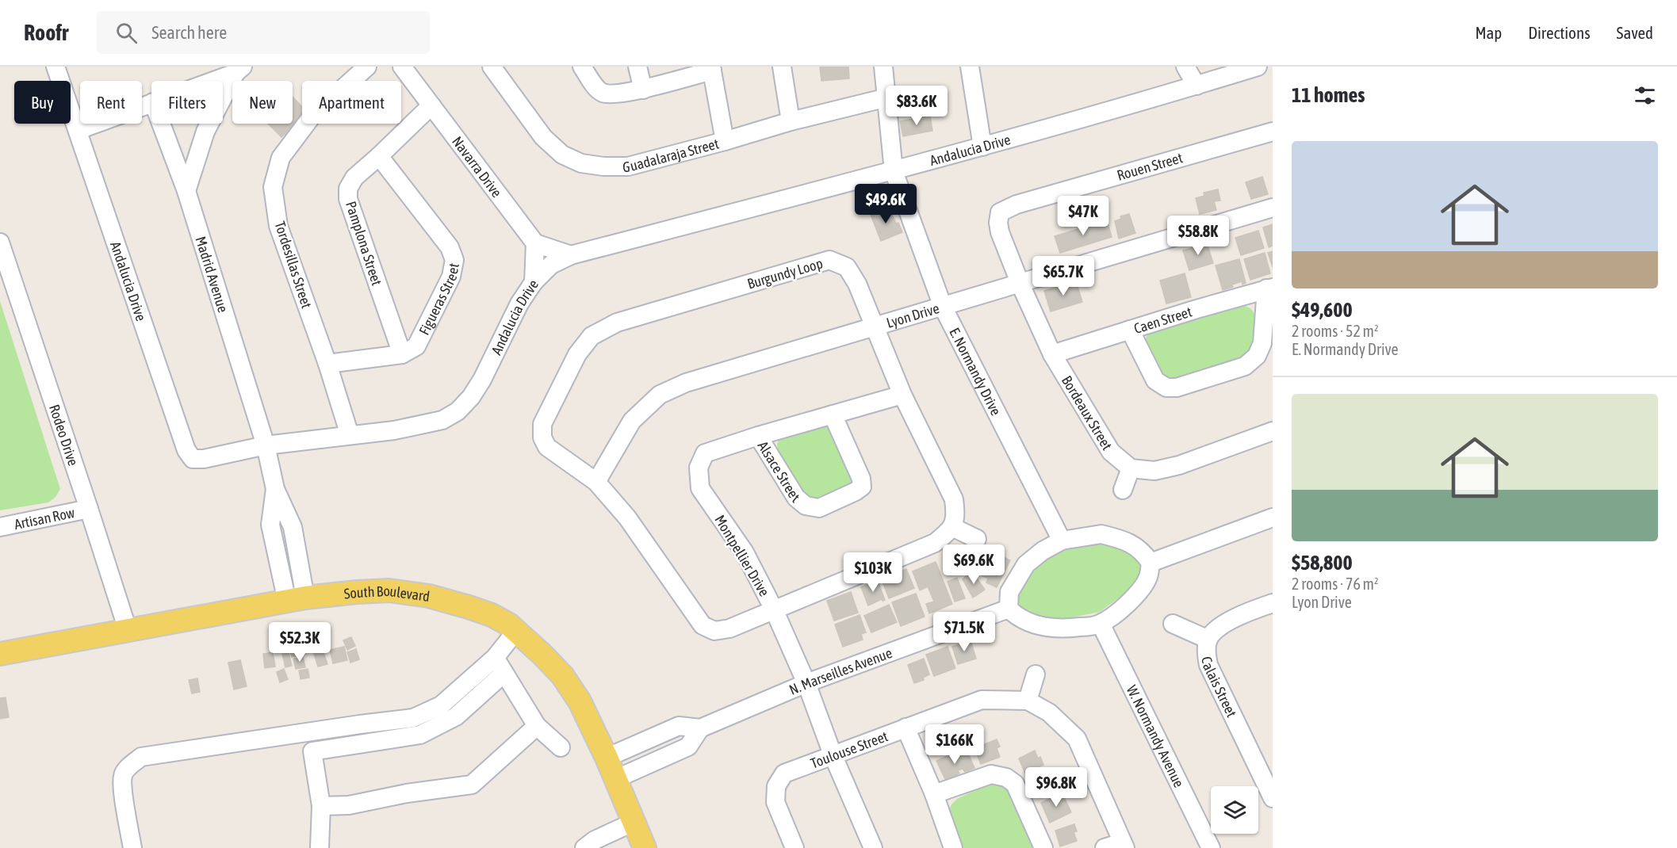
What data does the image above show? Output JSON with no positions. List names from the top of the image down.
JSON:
{
  "streets": {
    "main road": ["South Boulevard"],
    "street": [
      "Andalucia Drive",
      "Guadalaraja Street",
      "Navarra Drive",
      "Rouen Street",
      "Pamplona Street",
      "Tordesillas Street",
      "Madrid Avenue",
      "Burgundy Loop",
      "Figueras Street",
      "Lyon Drive",
      "Caen Street",
      "E. Normandy Drive",
      "Bordeaux Street",
      "Rodeo Drive",
      "Alsace Street",
      "Artisan Row",
      "Montpellier Drive",
      "N. Marseilles Avenue",
      "Calais Street",
      "W. Normandy Avenue",
      "Toulouse Street"
    ]
  },
  "crossings": [
    ["Andalucia Drive", "Tordesillas Street"],
    ["Andalucia Drive", "Madrid Avenue"],
    ["Andalucia Drive", "E. Normandy Drive"],
    ["Navarra Drive", "Pamplona Street"],
    ["Rouen Street", "Bordeaux Street"],
    ["Pamplona Street", "Figueras Street"],
    ["Madrid Avenue", "South Boulevard"],
    ["Burgundy Loop", "Lyon Drive"],
    ["Burgundy Loop", "Montpellier Drive"],
    ["Lyon Drive", "E. Normandy Drive"],
    ["Lyon Drive", "Bordeaux Street"],
    ["Caen Street", "Bordeaux Street"],
    ["E. Normandy Drive", "N. Marseilles Avenue"],
    ["E. Normandy Drive", "W. Normandy Avenue"],
    ["Rodeo Drive", "Artisan Row"],
    ["Rodeo Drive", "South Boulevard"],
    ["Alsace Street", "Montpellier Drive"],
    ["Montpellier Drive", "N. Marseilles Avenue"],
    ["Montpellier Drive", "Toulouse Street"],
    ["N. Marseilles Avenue", "W. Normandy Avenue"]
  ],
  "page": {
    "header": "Roofr",
    "search": "Search here",
    "nav": ["Map", "Directions", "Saved"],
    "heading": "11 homes",
    "chip": [
      "Buy",
      "Rent",
      "Filters",
      "New",
      "Apartment"
    ],
    "price": [
      "$83.6K",
      "$49.6K",
      "$47K",
      "$58.8K",
      "$65.7K",
      "$69.6K",
      "$103K",
      "$71.5K",
      "$52.3K",
      "$166K",
      "$96.8K"
    ],
    "list": [
      {
        "name": "$49,600",
        "note": "2 rooms · 52 m² · E. Normandy Drive"
      },
      {
        "name": "$58,800",
        "note": "2 rooms · 76 m² · Lyon Drive"
      }
    ]
  }
}
